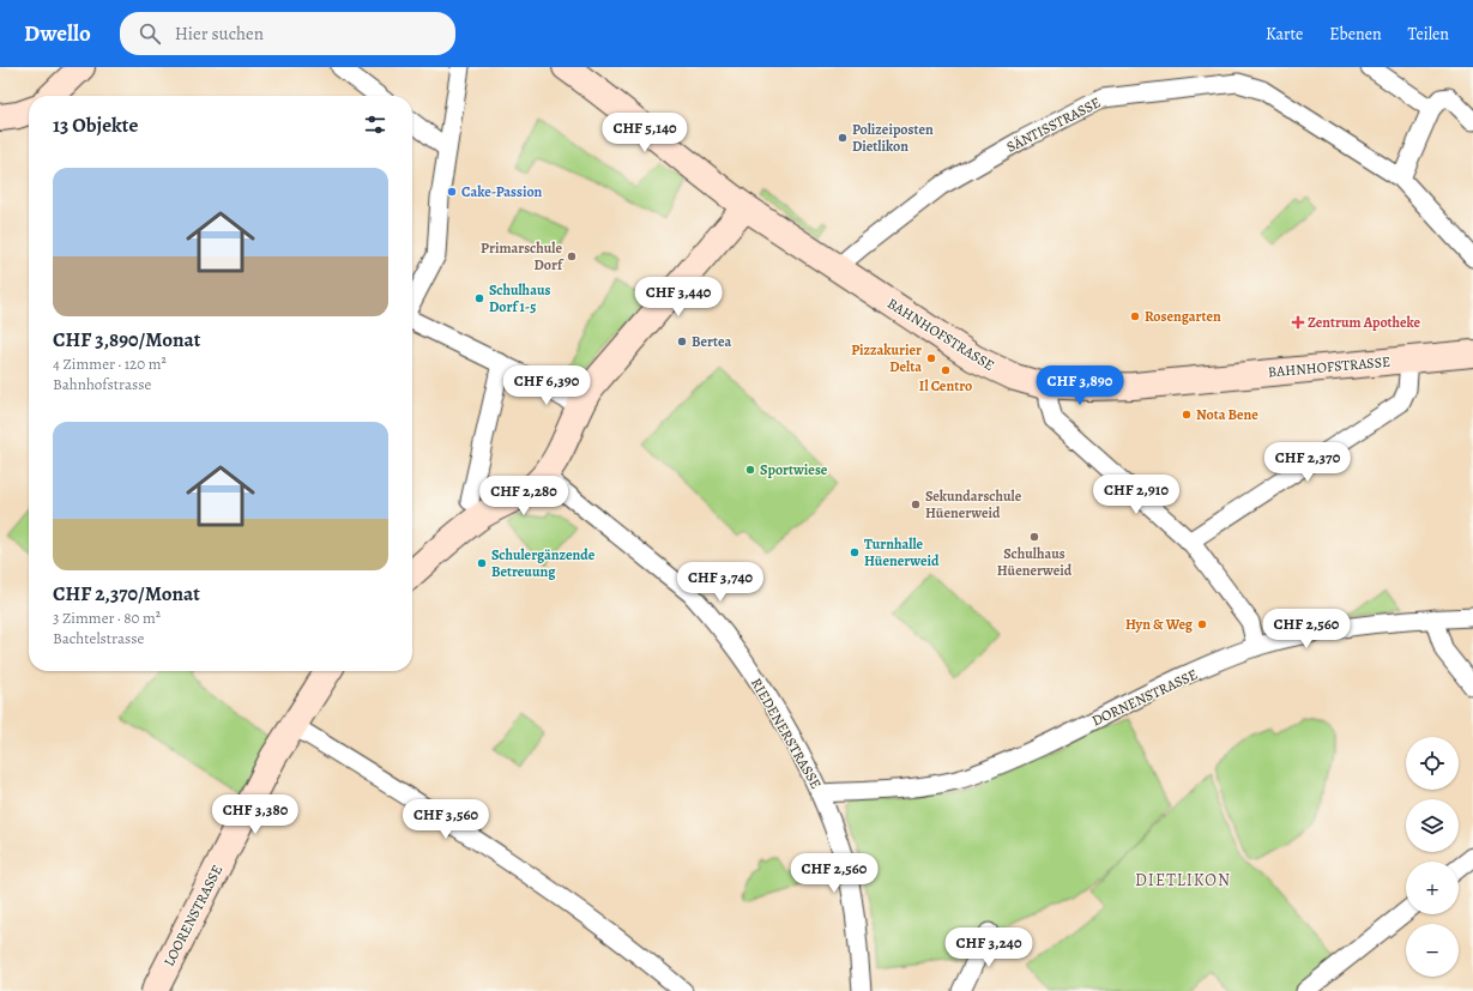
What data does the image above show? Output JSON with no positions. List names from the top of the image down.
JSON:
{
  "streets": {
    "street": [
      "SÄNTISSTRASSE",
      "BAHNHOFSTRASSE",
      "DORNENSTRASSE",
      "RIEDENERSTRASSE",
      "LOORENSTRASSE"
    ]
  },
  "crossings": [
    ["SÄNTISSTRASSE", "BAHNHOFSTRASSE"],
    ["DORNENSTRASSE", "RIEDENERSTRASSE"]
  ],
  "districts": ["DIETLIKON"],
  "places": {
    "other": [
      "Polizeiposten Dietlikon",
      "Cake-Passion",
      "Primarschule Dorf",
      "Schulhaus Dorf 1-5",
      "Rosengarten",
      "Bertea",
      "Pizzakurier Delta",
      "Il Centro",
      "Nota Bene",
      "Sportwiese",
      "Sekundarschule Hüenerweid",
      "Schulhaus Hüenerweid",
      "Turnhalle Hüenerweid",
      "Schulergänzende Betreuung",
      "Hyn & Weg"
    ],
    "health": ["Zentrum Apotheke"]
  },
  "page": {
    "header": "Dwello",
    "search": "Hier suchen",
    "nav": ["Karte", "Ebenen", "Teilen"],
    "heading": "13 Objekte",
    "price": [
      "CHF 5,140",
      "CHF 3,440",
      "CHF 6,390",
      "CHF 3,890",
      "CHF 2,370",
      "CHF 2,910",
      "CHF 2,280",
      "CHF 3,740",
      "CHF 2,560",
      "CHF 3,380",
      "CHF 3,560",
      "CHF 2,560",
      "CHF 3,240"
    ],
    "list": [
      {
        "name": "CHF 3,890/Monat",
        "note": "4 Zimmer · 120 m² · Bahnhofstrasse"
      },
      {
        "name": "CHF 2,370/Monat",
        "note": "3 Zimmer · 80 m² · Bachtelstrasse"
      }
    ],
    "map_buttons": ["+", "−"]
  }
}
